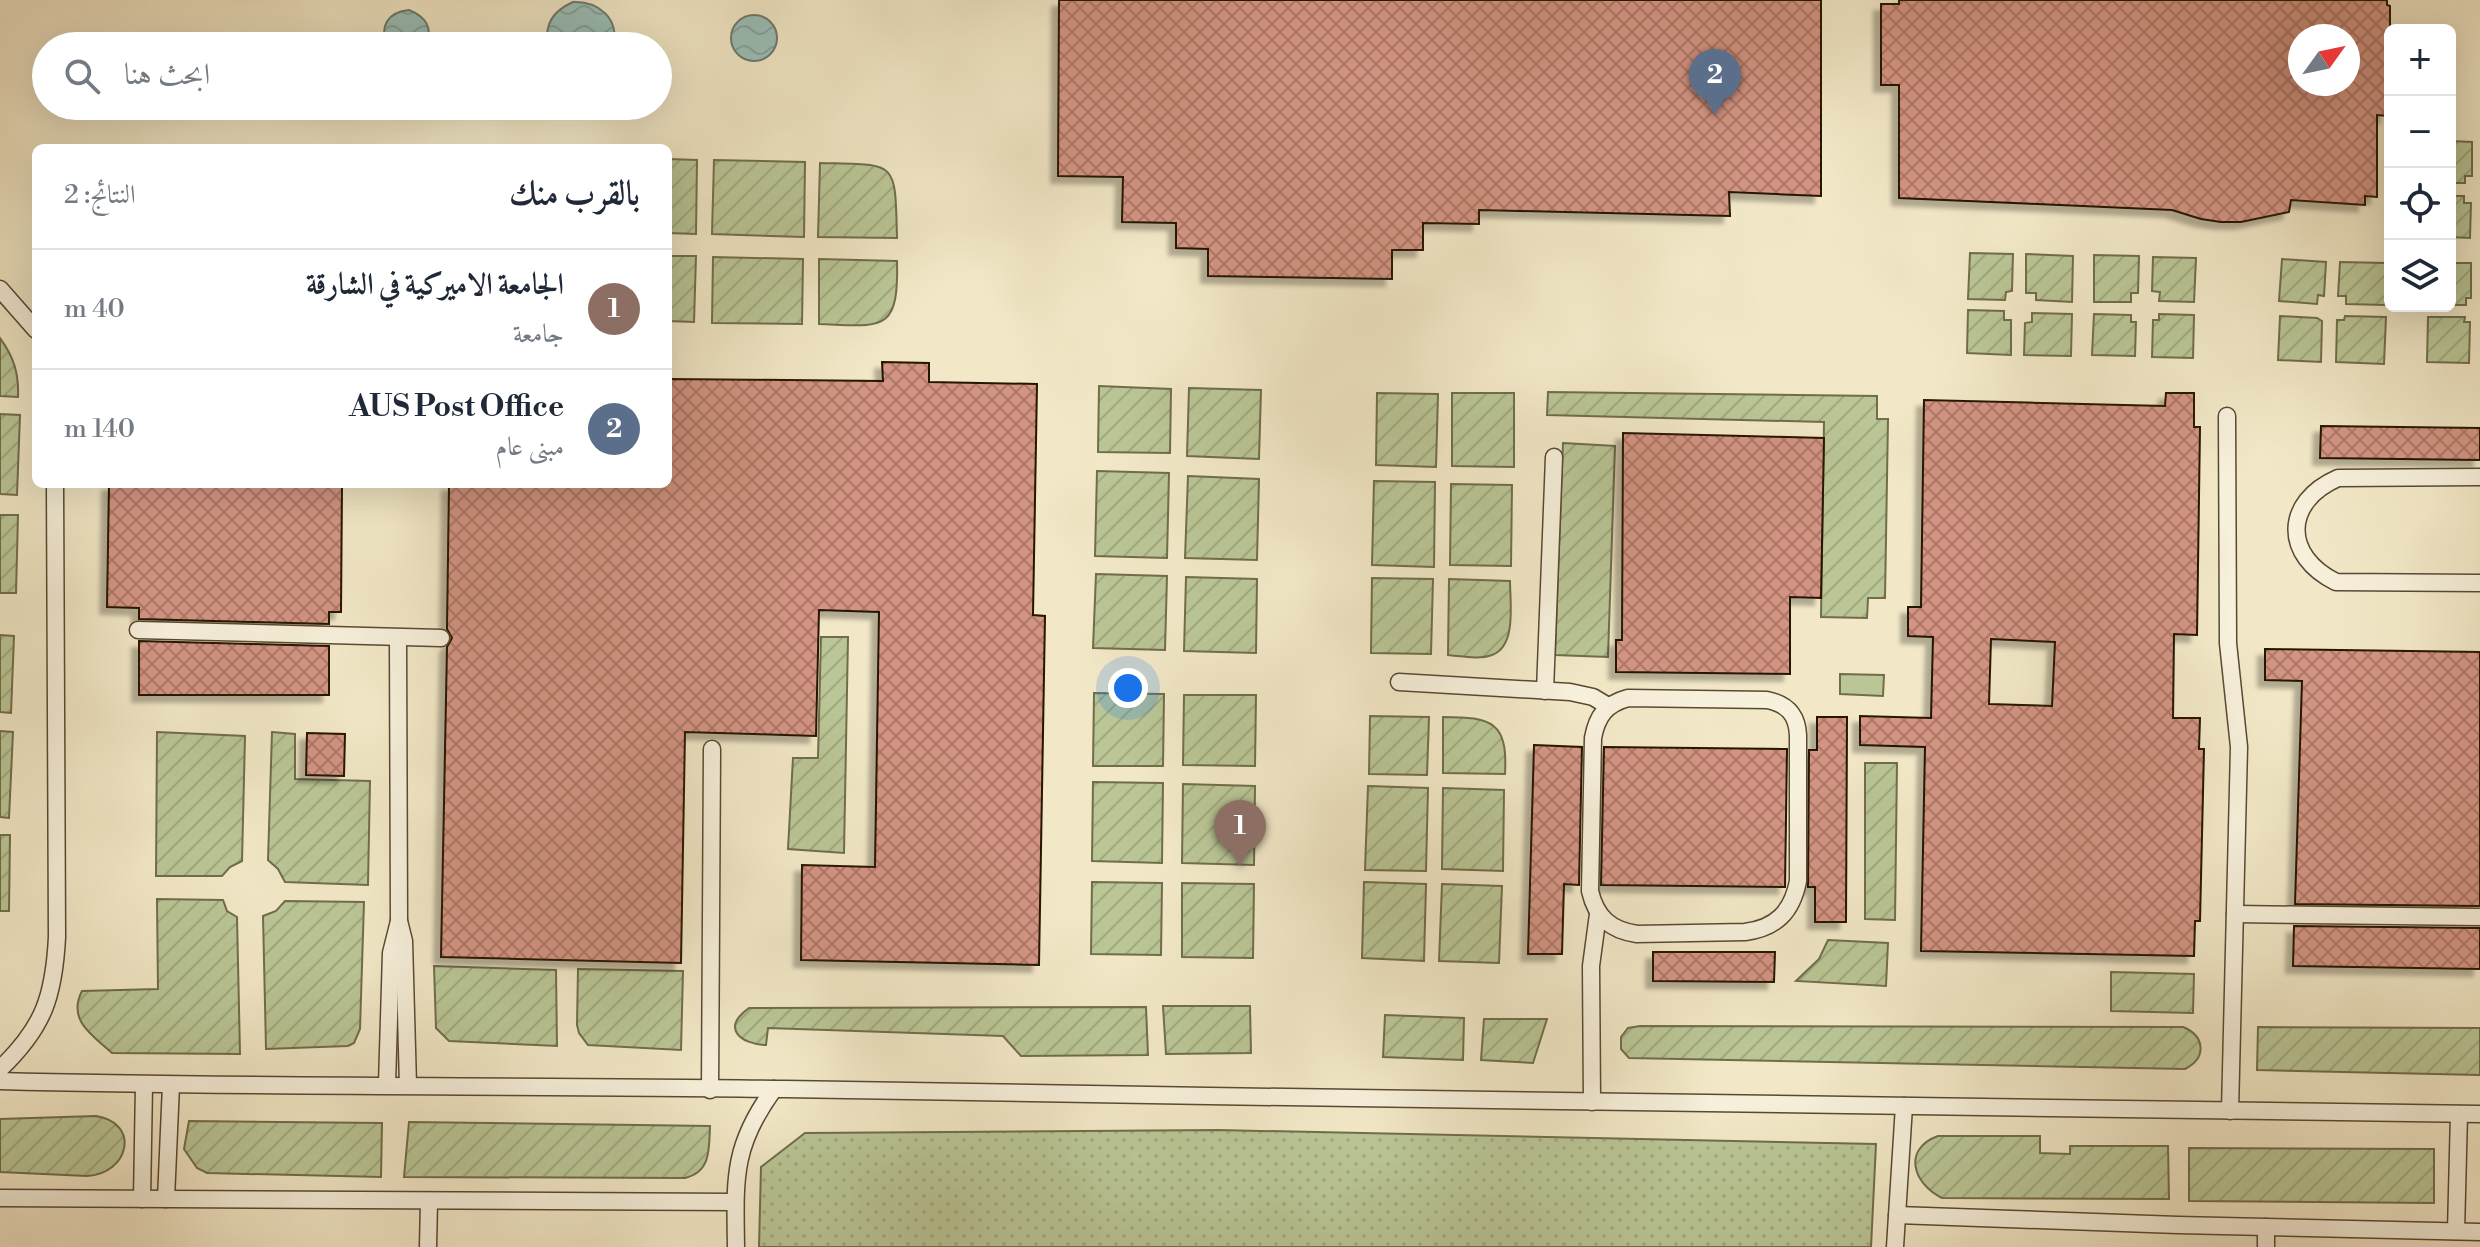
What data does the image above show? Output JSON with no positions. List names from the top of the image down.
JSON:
{
  "north": "top right",
  "page": {
    "map_buttons": ["+", "−"],
    "search": "ابحث هنا",
    "pins": ["2", "1"],
    "heading": ["بالقرب منك", "النتائج: 2"],
    "list": [
      {
        "mark": "1",
        "name": "الجامعة الاميركية في الشارقة",
        "note": "جامعة",
        "value": "40 m"
      },
      {
        "mark": "2",
        "name": "AUS Post Office",
        "note": "مبنى عام",
        "value": "140 m"
      }
    ]
  }
}
